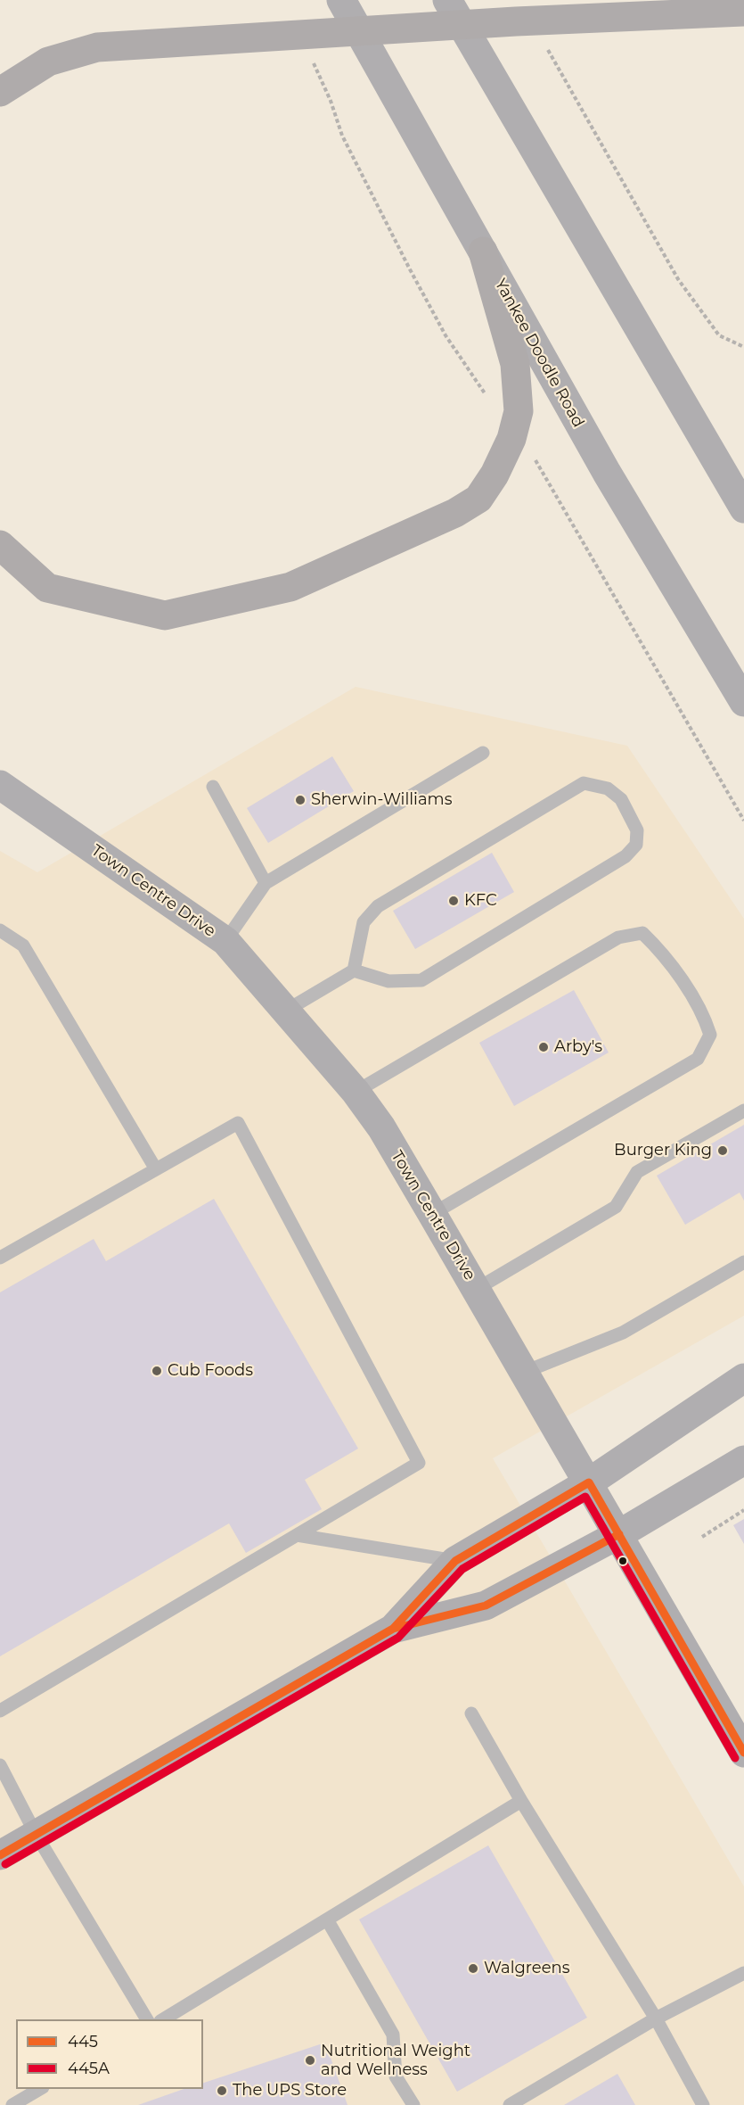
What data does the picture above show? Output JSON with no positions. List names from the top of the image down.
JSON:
{
  "streets": {
    "street": ["Yankee Doodle Road", "Town Centre Drive"]
  },
  "places": [
    "Sherwin-Williams",
    "KFC",
    "Arby's",
    "Burger King",
    "Cub Foods",
    "Walgreens",
    "Nutritional Weight and Wellness",
    "The UPS Store"
  ],
  "lines": ["transit line 445", "transit line 445A"],
  "legend": ["445", "445A"]
}
